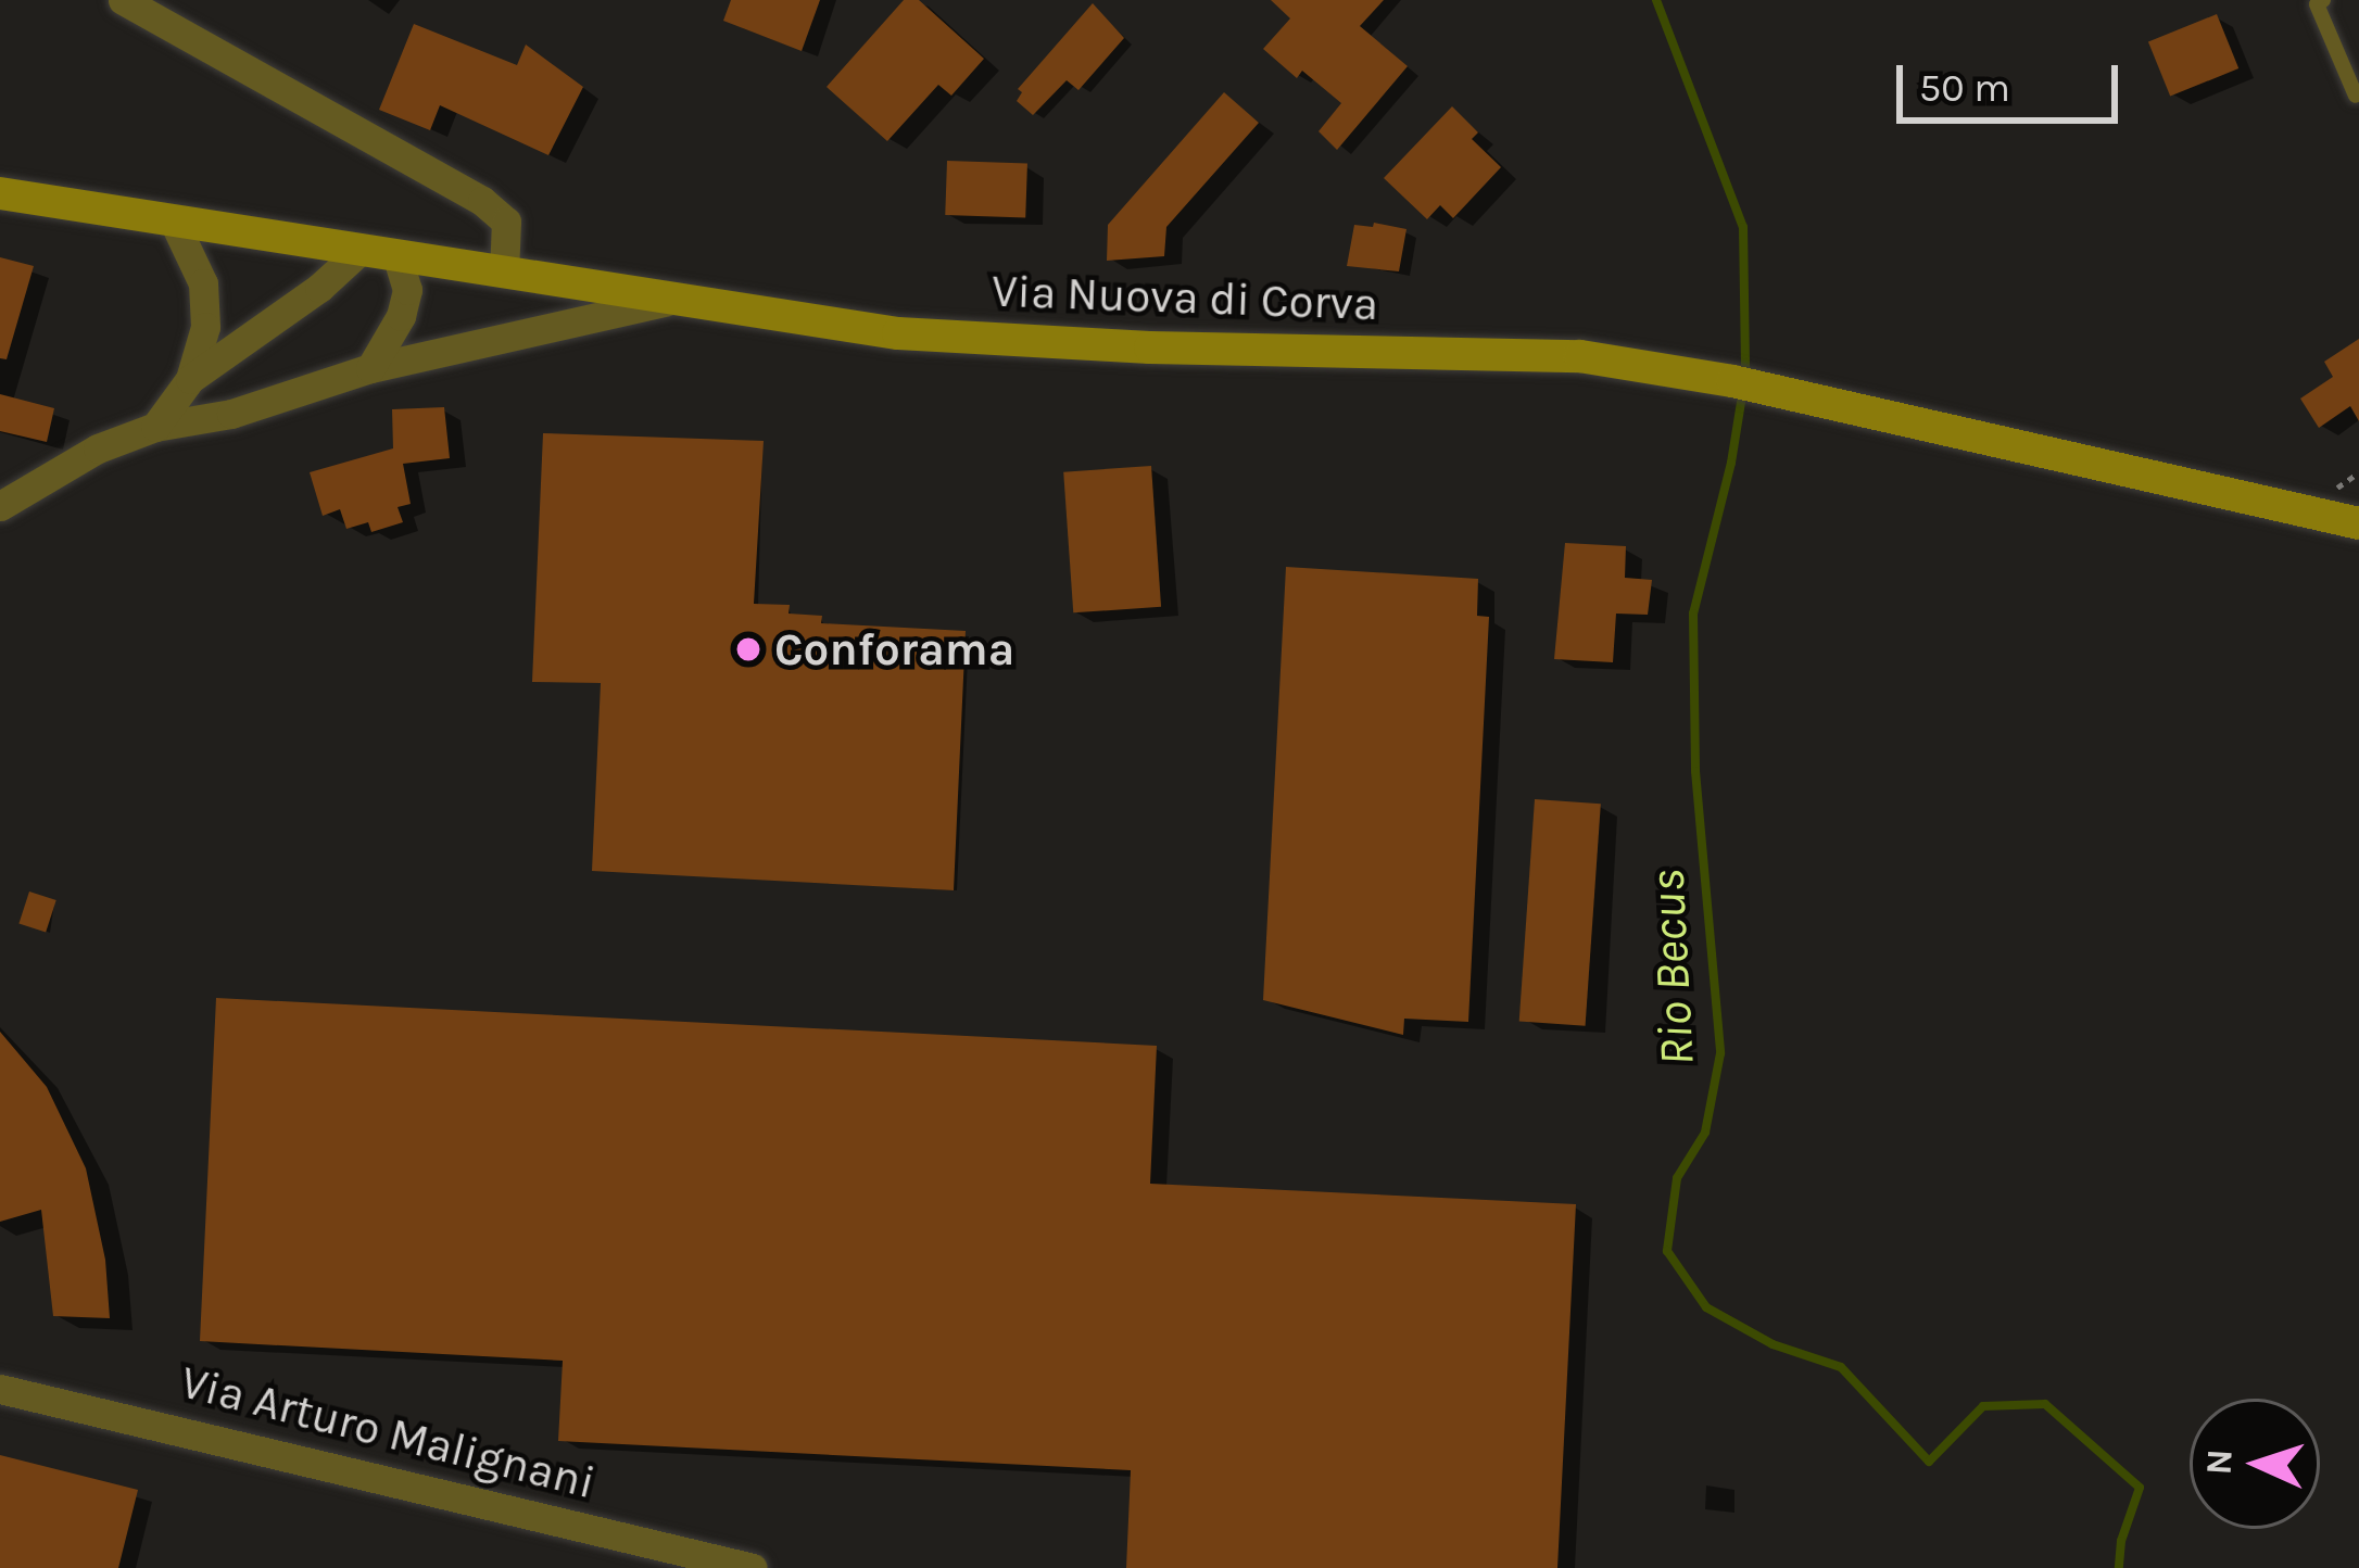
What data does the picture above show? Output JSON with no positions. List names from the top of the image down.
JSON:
{
  "streets": {
    "main road": ["Via Nuova di Corva"],
    "street": ["Via Arturo Malignani"]
  },
  "water": ["Rio Becus"],
  "places": ["Conforama"],
  "scale_bar": "50 m",
  "north": "left"
}
